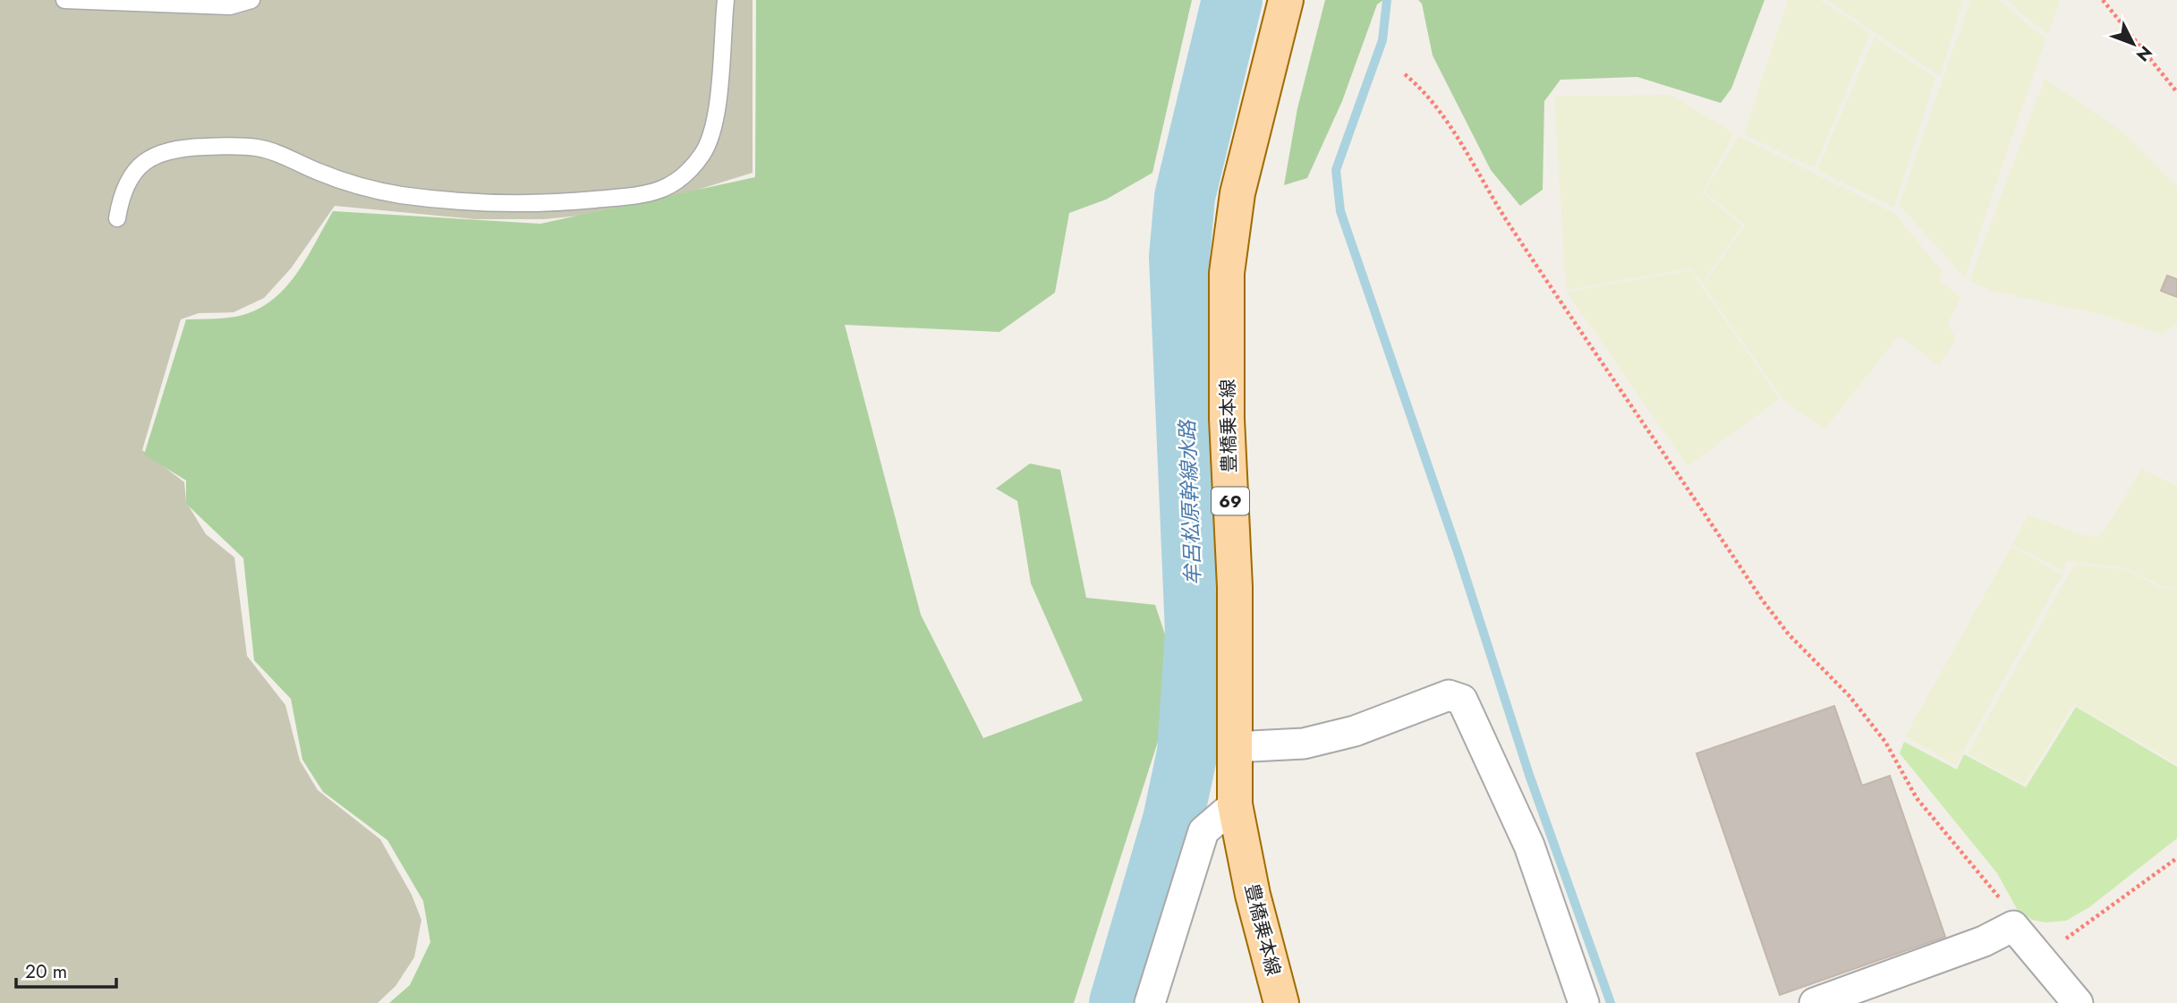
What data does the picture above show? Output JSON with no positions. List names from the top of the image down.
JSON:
{
  "streets": {
    "main road": ["豊橋乗本線", "69"]
  },
  "water": ["牟呂松原幹線水路"],
  "scale_bar": "20 m",
  "north": "bottom right"
}
